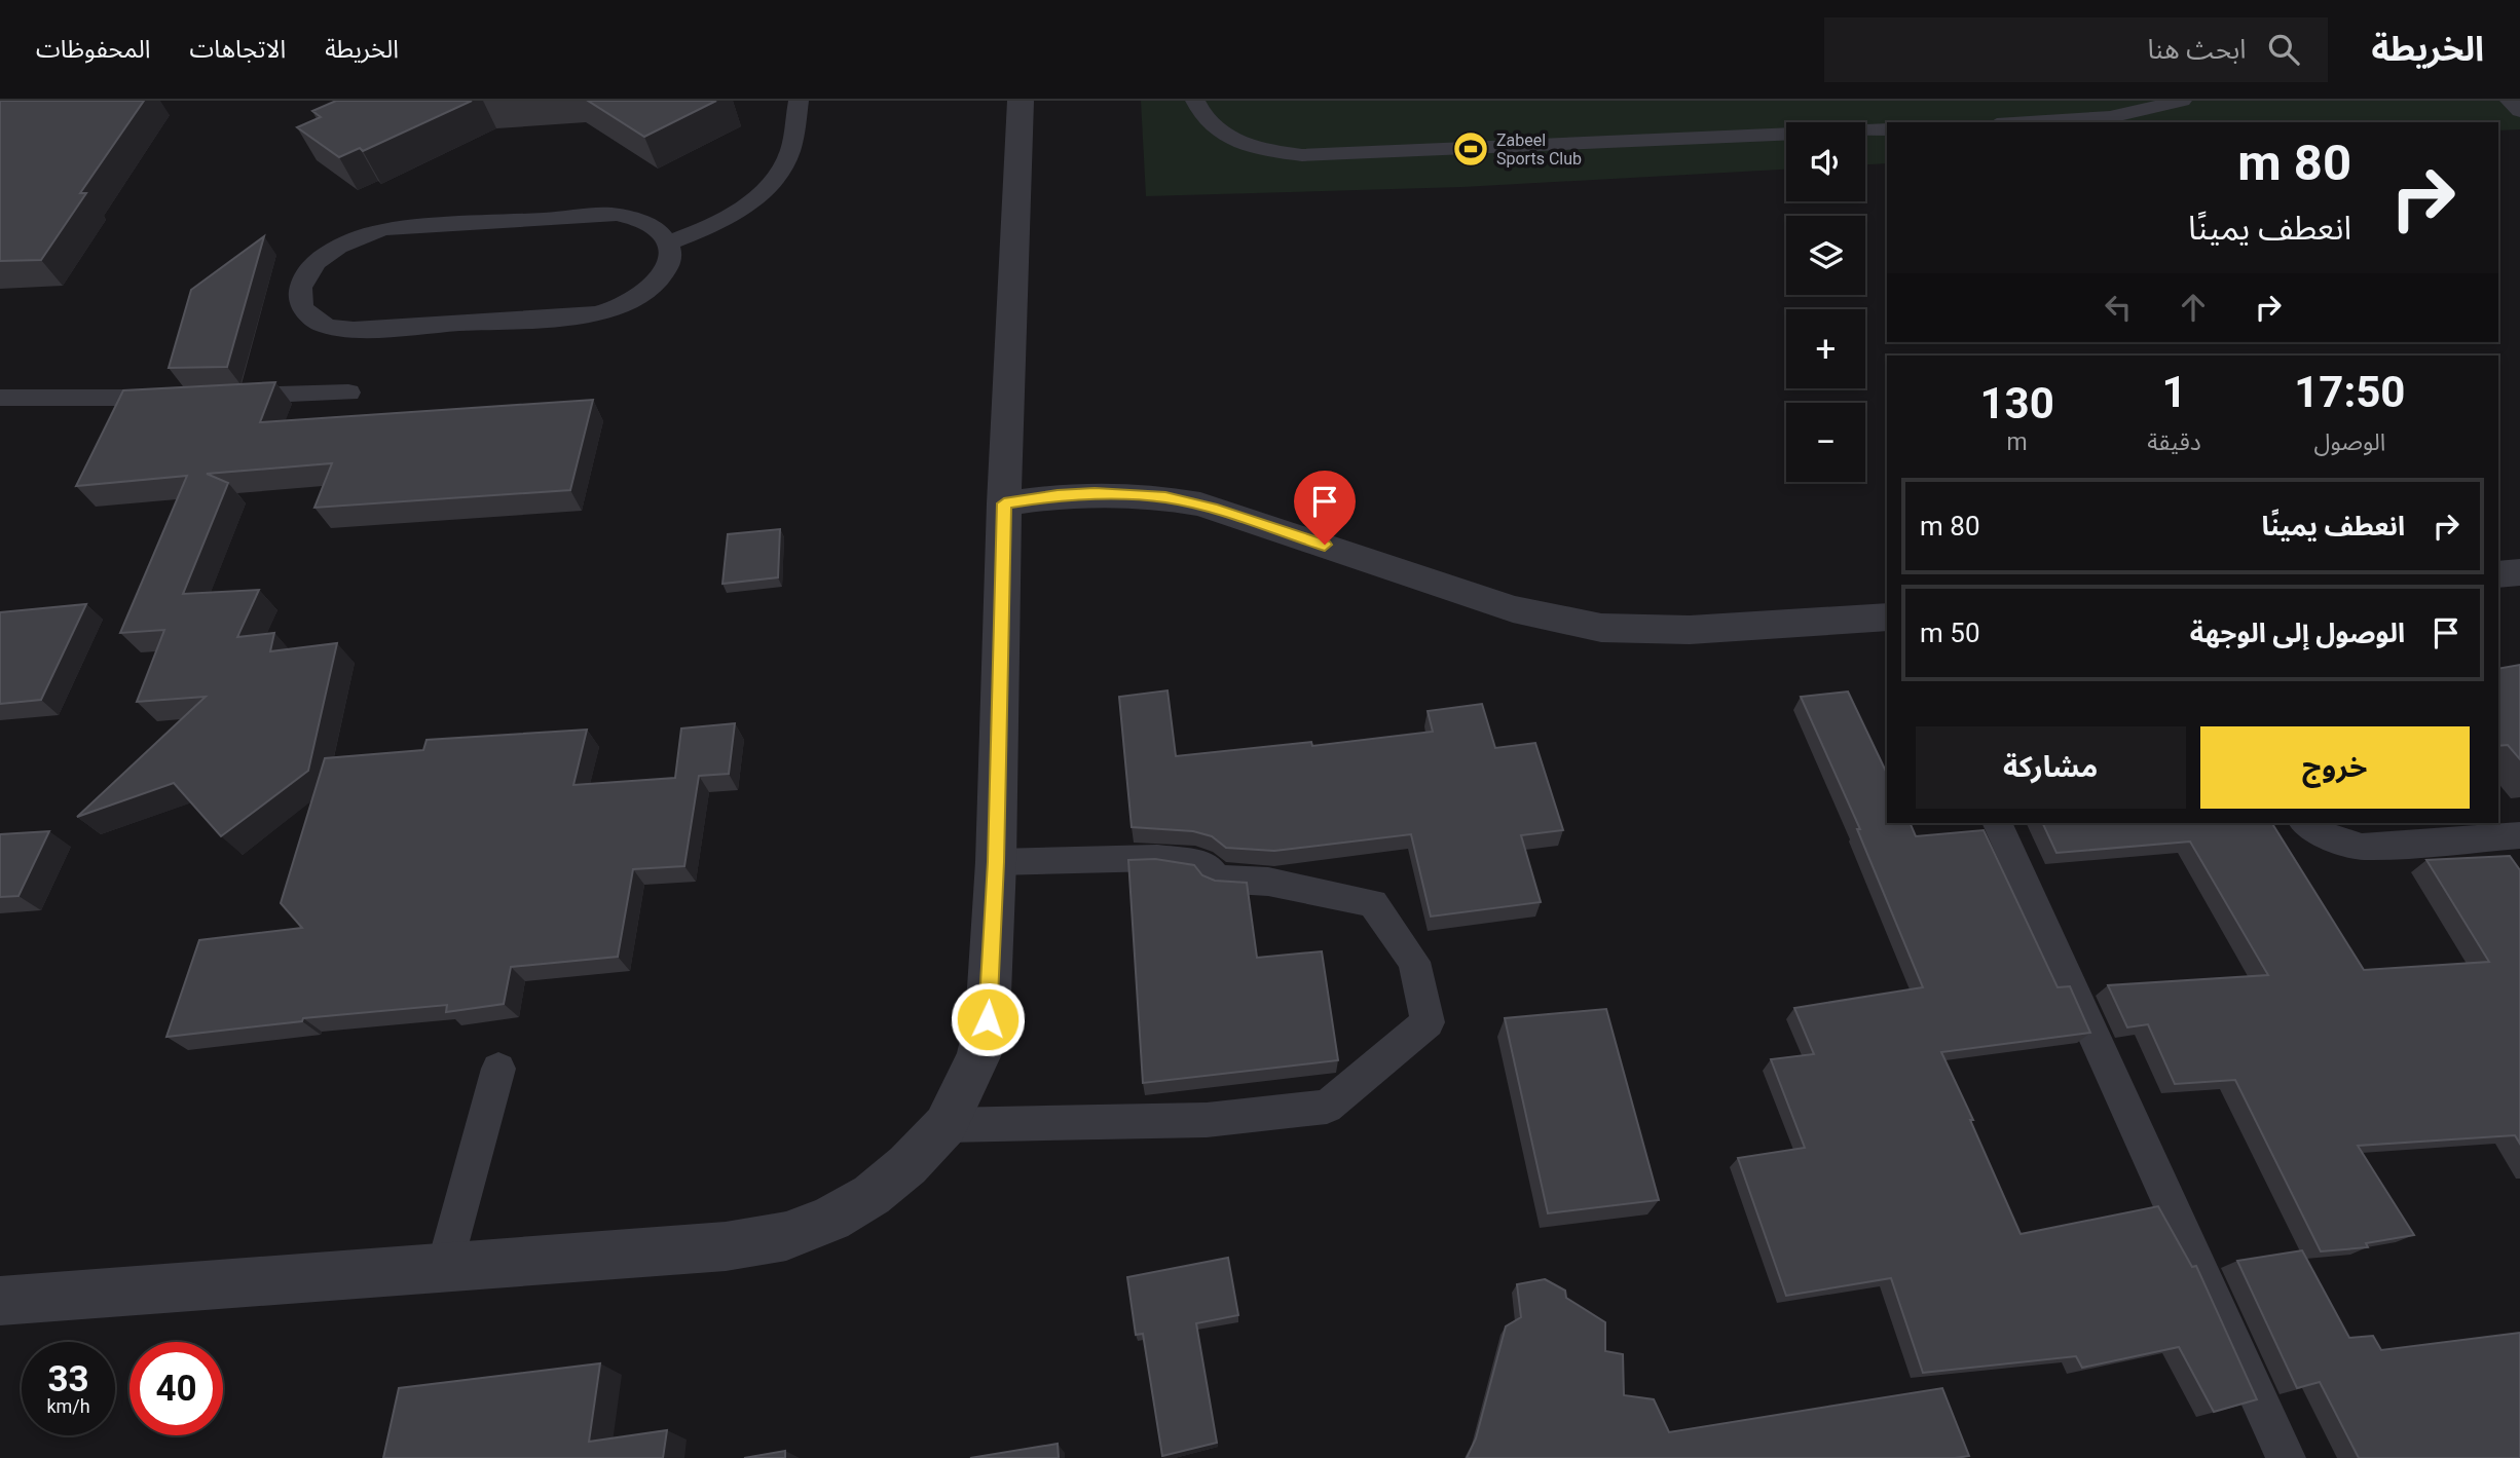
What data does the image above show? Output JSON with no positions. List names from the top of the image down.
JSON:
{
  "places": {
    "sports": ["Zabeel Sports Club"]
  },
  "page": {
    "header": "الخريطة",
    "search": "ابحث هنا",
    "nav": ["الخريطة", "الاتجاهات", "المحفوظات"],
    "map_buttons": ["+", "−"],
    "turn": ["80 m", "انعطف يمينًا"],
    "eta": [
      "17:50",
      "الوصول",
      "1",
      "دقيقة",
      "130",
      "m"
    ],
    "list": [
      {
        "name": "انعطف يمينًا",
        "value": "80 m"
      },
      {
        "name": "الوصول إلى الوجهة",
        "value": "50 m"
      }
    ],
    "buttons": ["خروج", "مشاركة"],
    "speed": "33 km/h",
    "limit": "40"
  }
}
